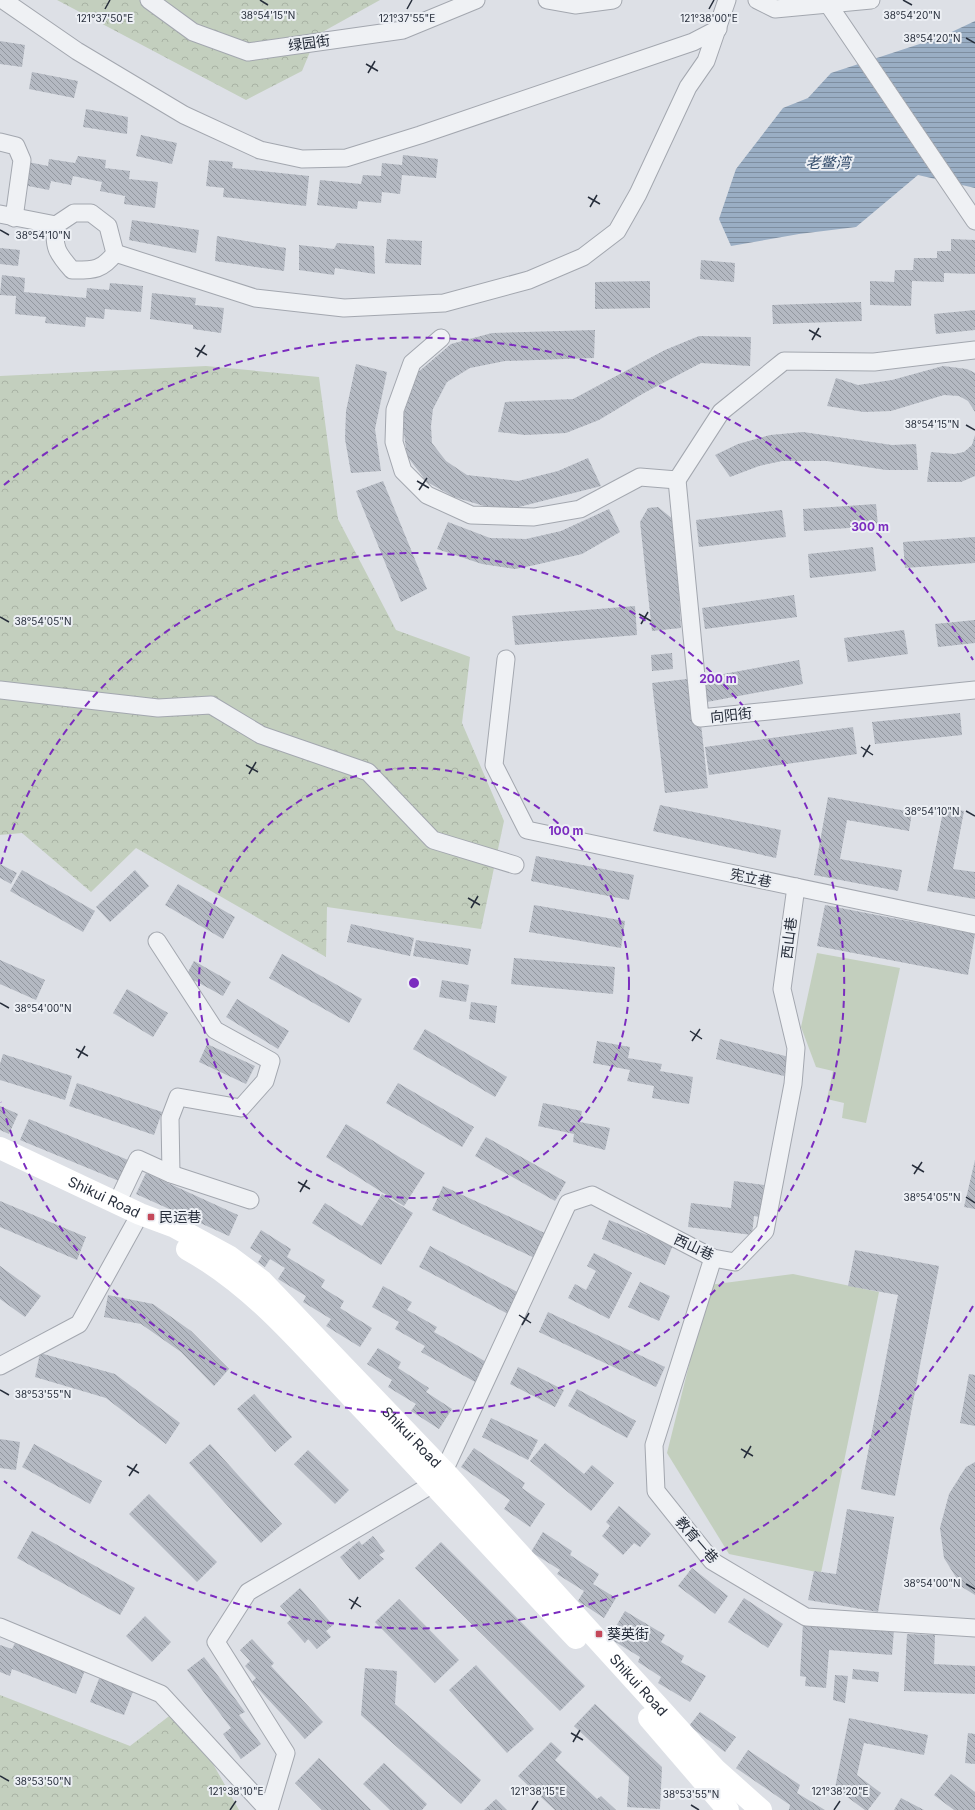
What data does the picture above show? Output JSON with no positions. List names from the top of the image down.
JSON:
{
  "streets": {
    "main road": ["Shikui Road"],
    "street": [
      "绿园街",
      "向阳街",
      "宪立巷",
      "西山巷",
      "教育一巷"
    ]
  },
  "crossings": [
    ["宪立巷", "西山巷"],
    ["西山巷", "Shikui Road"],
    ["西山巷", "教育一巷"]
  ],
  "water": ["老鳖湾"],
  "places": {
    "transit": ["民运巷", "葵英街"]
  },
  "coordinates": [
    "38°54'15\"N",
    "38°54'20\"N",
    "121°37'50\"E",
    "121°37'55\"E",
    "121°38'00\"E",
    "38°54'10\"N",
    "38°54'05\"N",
    "38°54'00\"N",
    "38°53'55\"N",
    "38°53'50\"N",
    "121°38'10\"E",
    "121°38'15\"E",
    "121°38'20\"E"
  ],
  "rings": ["300 m", "200 m", "100 m"]
}
